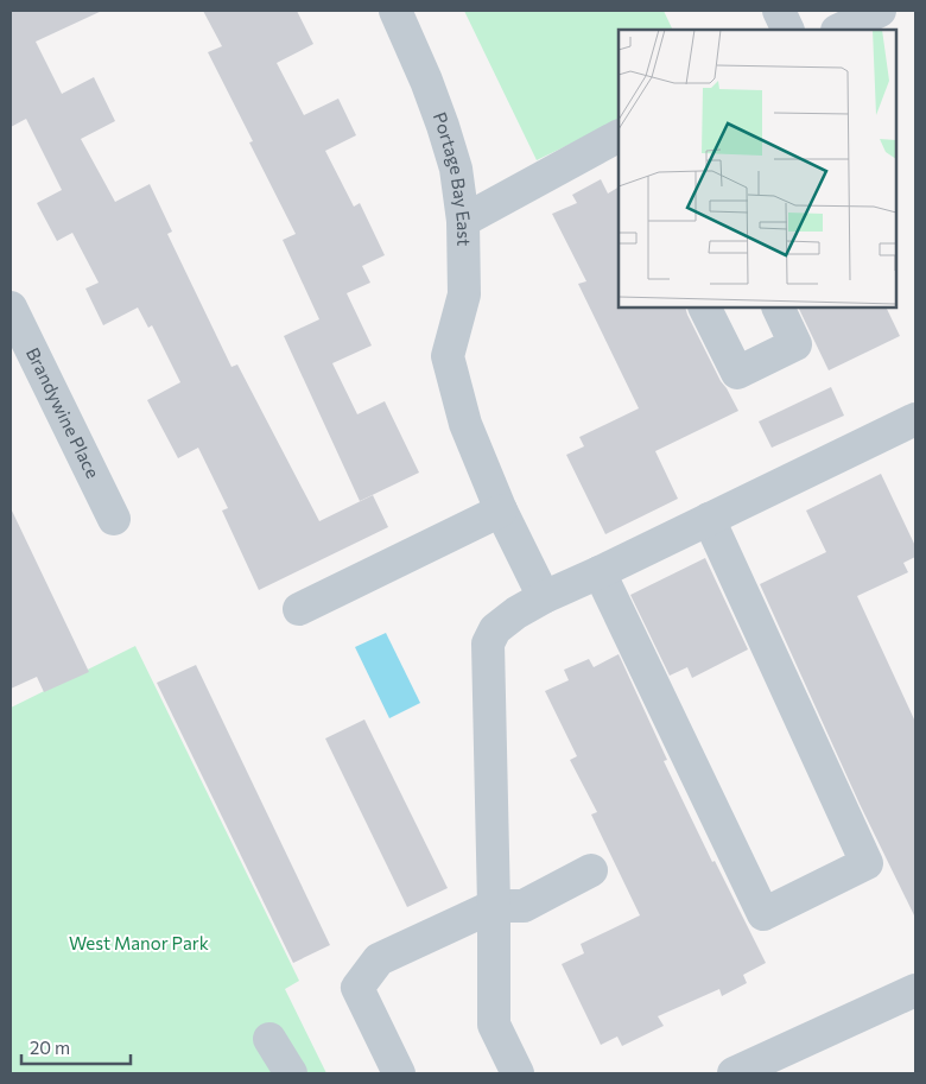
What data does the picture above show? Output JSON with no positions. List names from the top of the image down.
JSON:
{
  "streets": {
    "street": ["Portage Bay East", "Brandywine Place"]
  },
  "parks": ["West Manor Park"],
  "scale_bar": "20 m"
}
